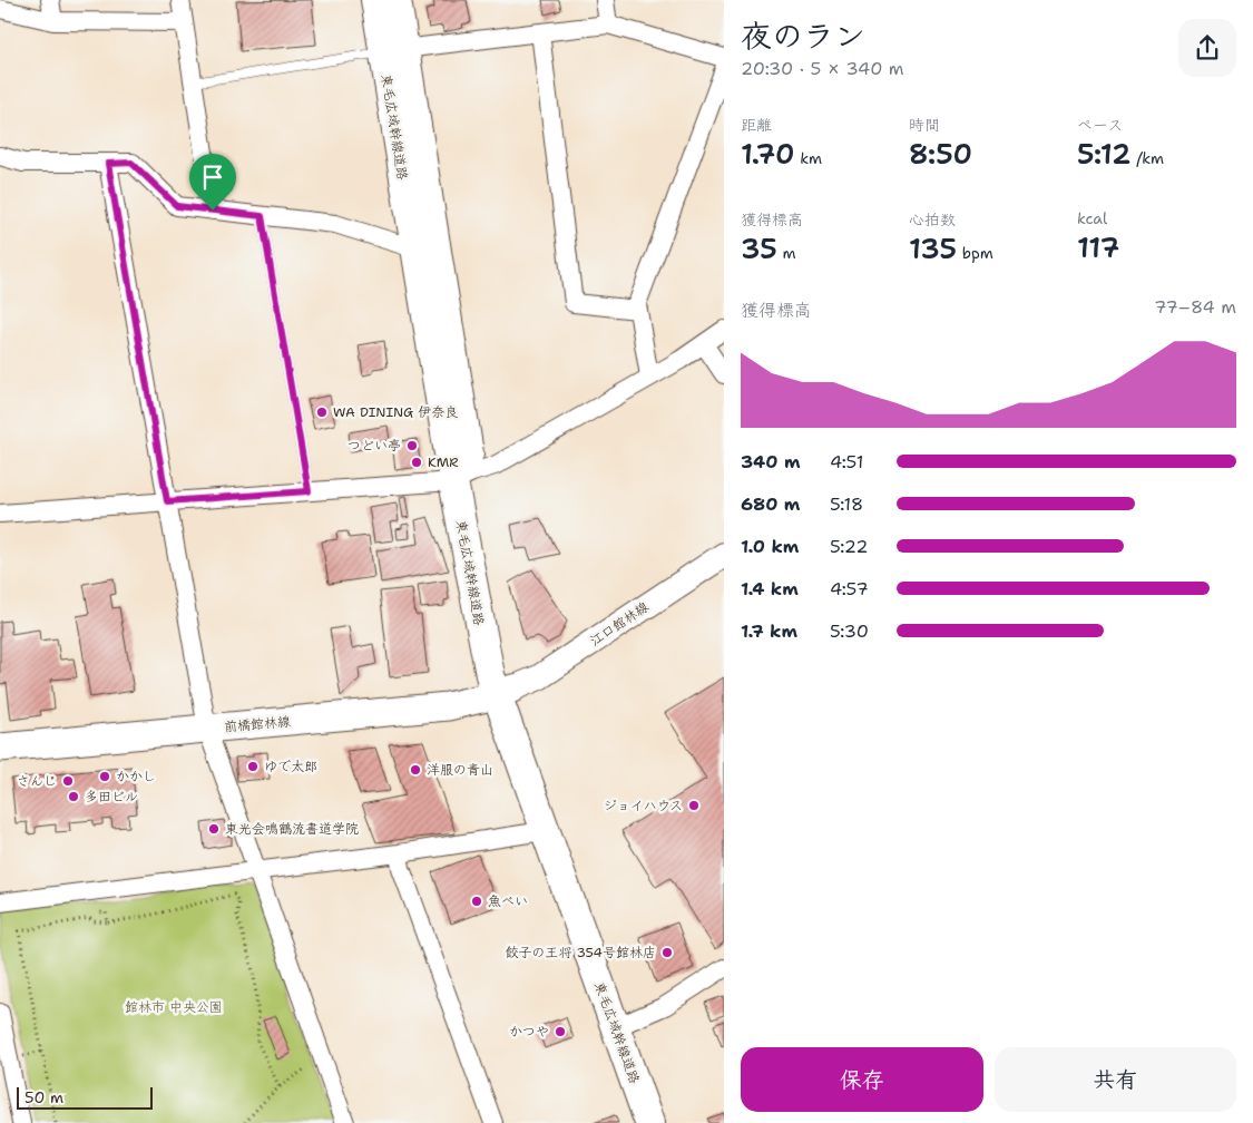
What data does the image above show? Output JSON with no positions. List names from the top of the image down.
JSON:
{
  "streets": {
    "highway": ["東毛広域幹線道路"],
    "main road": ["江口館林線", "前橋館林線"]
  },
  "crossings": [
    ["東毛広域幹線道路", "江口館林線"],
    ["東毛広域幹線道路", "前橋館林線"],
    ["江口館林線", "前橋館林線"]
  ],
  "parks": ["館林市 中央公園"],
  "places": [
    "WA DINING 伊奈良",
    "つどい亭",
    "KMR",
    "ゆで太郎",
    "洋服の青山",
    "かかし",
    "さんじ",
    "多田ビル",
    "ジョイハウス",
    "東光会鳴鶴流書道学院",
    "魚べい",
    "餃子の王将 354号館林店",
    "かつや"
  ],
  "scale_bar": "50 m",
  "page": {
    "heading": ["夜のラン", "20:30 · 5 × 340 m"],
    "stats": [
      ["距離", "1.70 km"],
      ["時間", "8:50"],
      ["ペース", "5:12 /km"],
      ["獲得標高", "35 m"],
      ["心拍数", "135 bpm"],
      ["kcal", "117"]
    ],
    "chart": ["獲得標高", "77–84 m"],
    "list": [
      {
        "name": "340 m",
        "note": "4:51"
      },
      {
        "name": "680 m",
        "note": "5:18"
      },
      {
        "name": "1.0 km",
        "note": "5:22"
      },
      {
        "name": "1.4 km",
        "note": "4:57"
      },
      {
        "name": "1.7 km",
        "note": "5:30"
      }
    ],
    "buttons": ["保存", "共有"],
    "scale": "50 m"
  }
}
